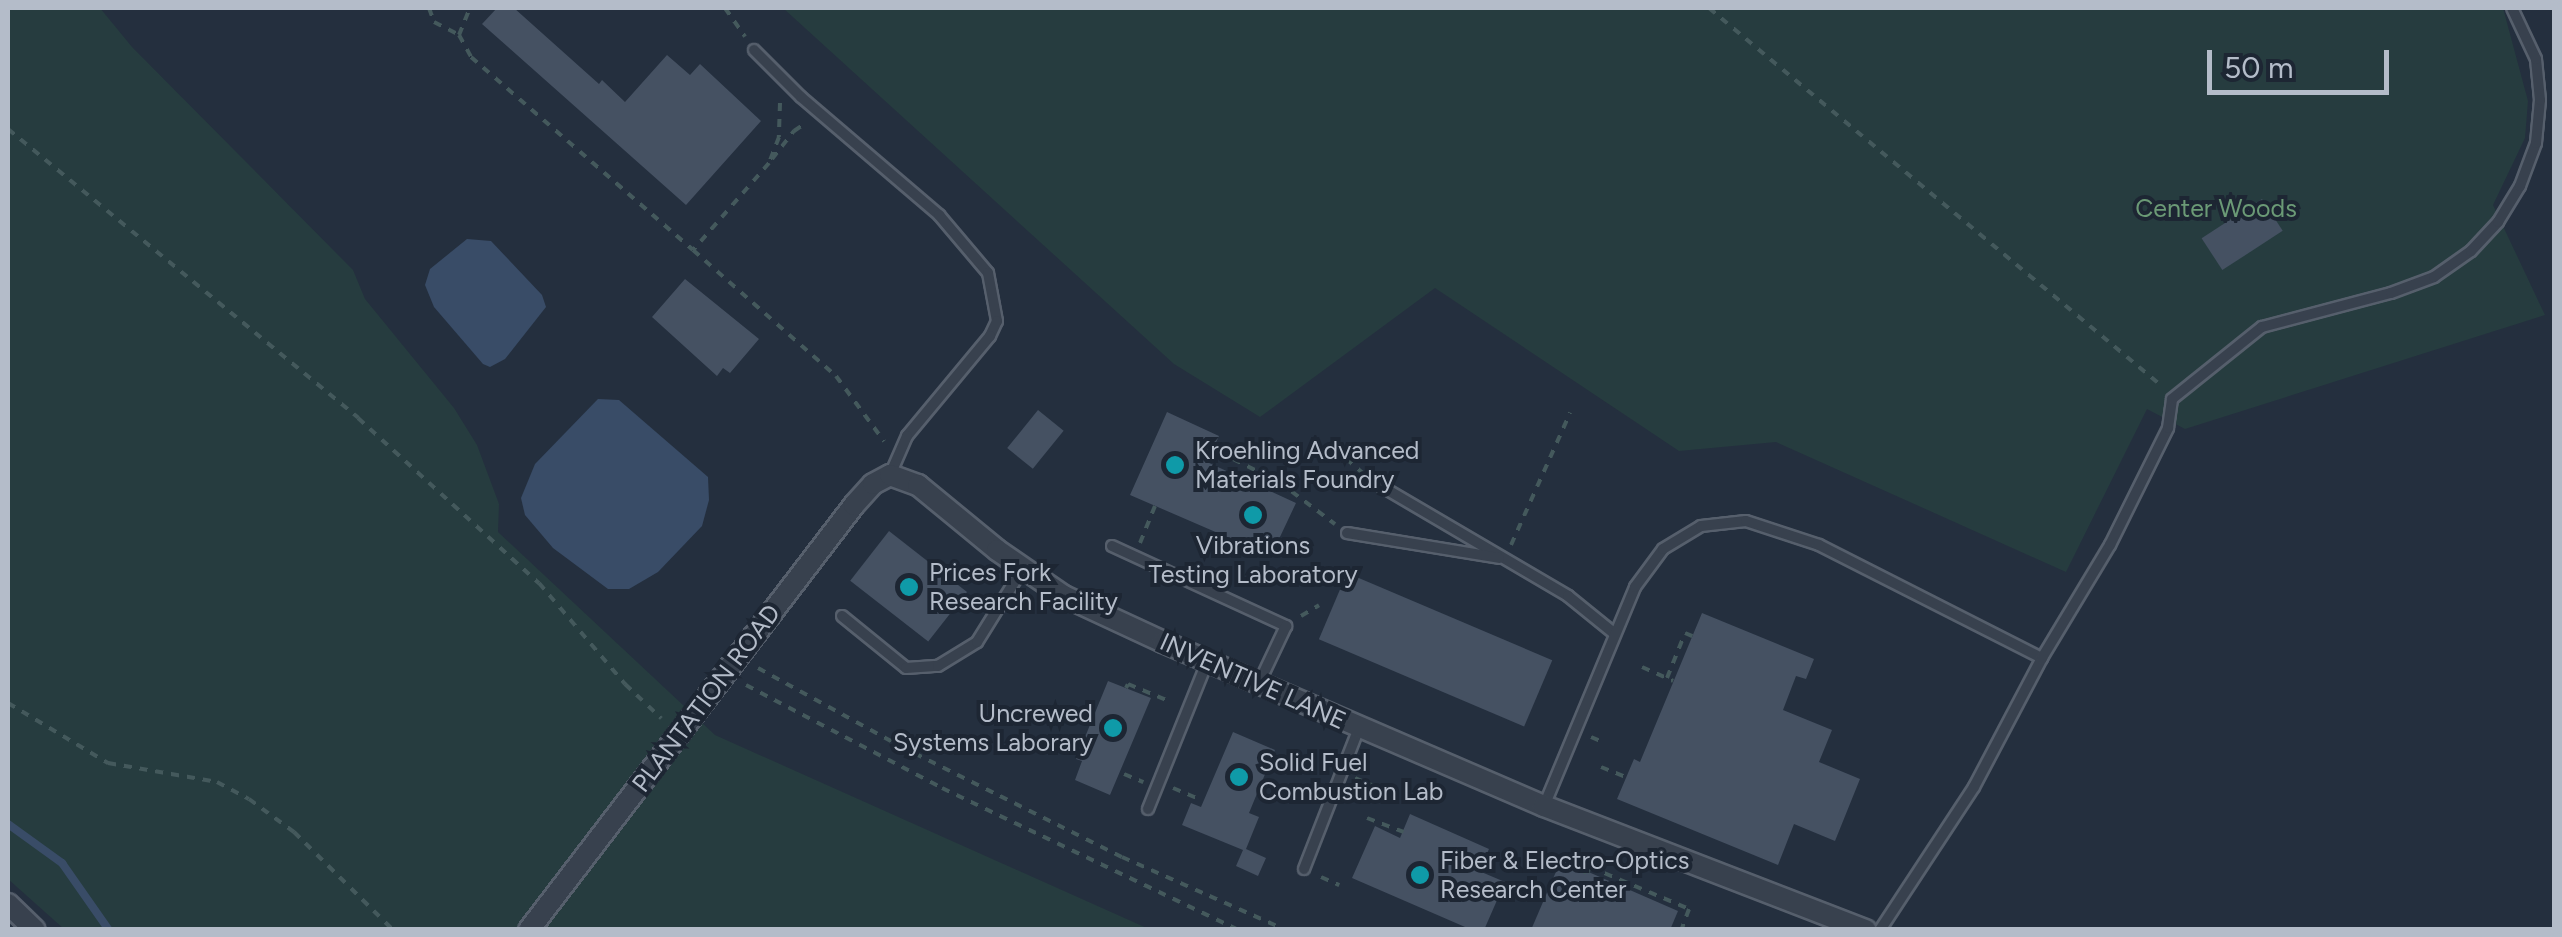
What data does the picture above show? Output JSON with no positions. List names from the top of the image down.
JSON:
{
  "streets": {
    "street": ["INVENTIVE LANE", "PLANTATION ROAD"]
  },
  "crossings": [
    ["INVENTIVE LANE", "PLANTATION ROAD"]
  ],
  "parks": ["Center Woods"],
  "places": [
    "Kroehling Advanced Materials Foundry",
    "Vibrations Testing Laboratory",
    "Prices Fork Research Facility",
    "Uncrewed Systems Laborary",
    "Solid Fuel Combustion Lab",
    "Fiber & Electro-Optics Research Center"
  ],
  "scale_bar": "50 m"
}
